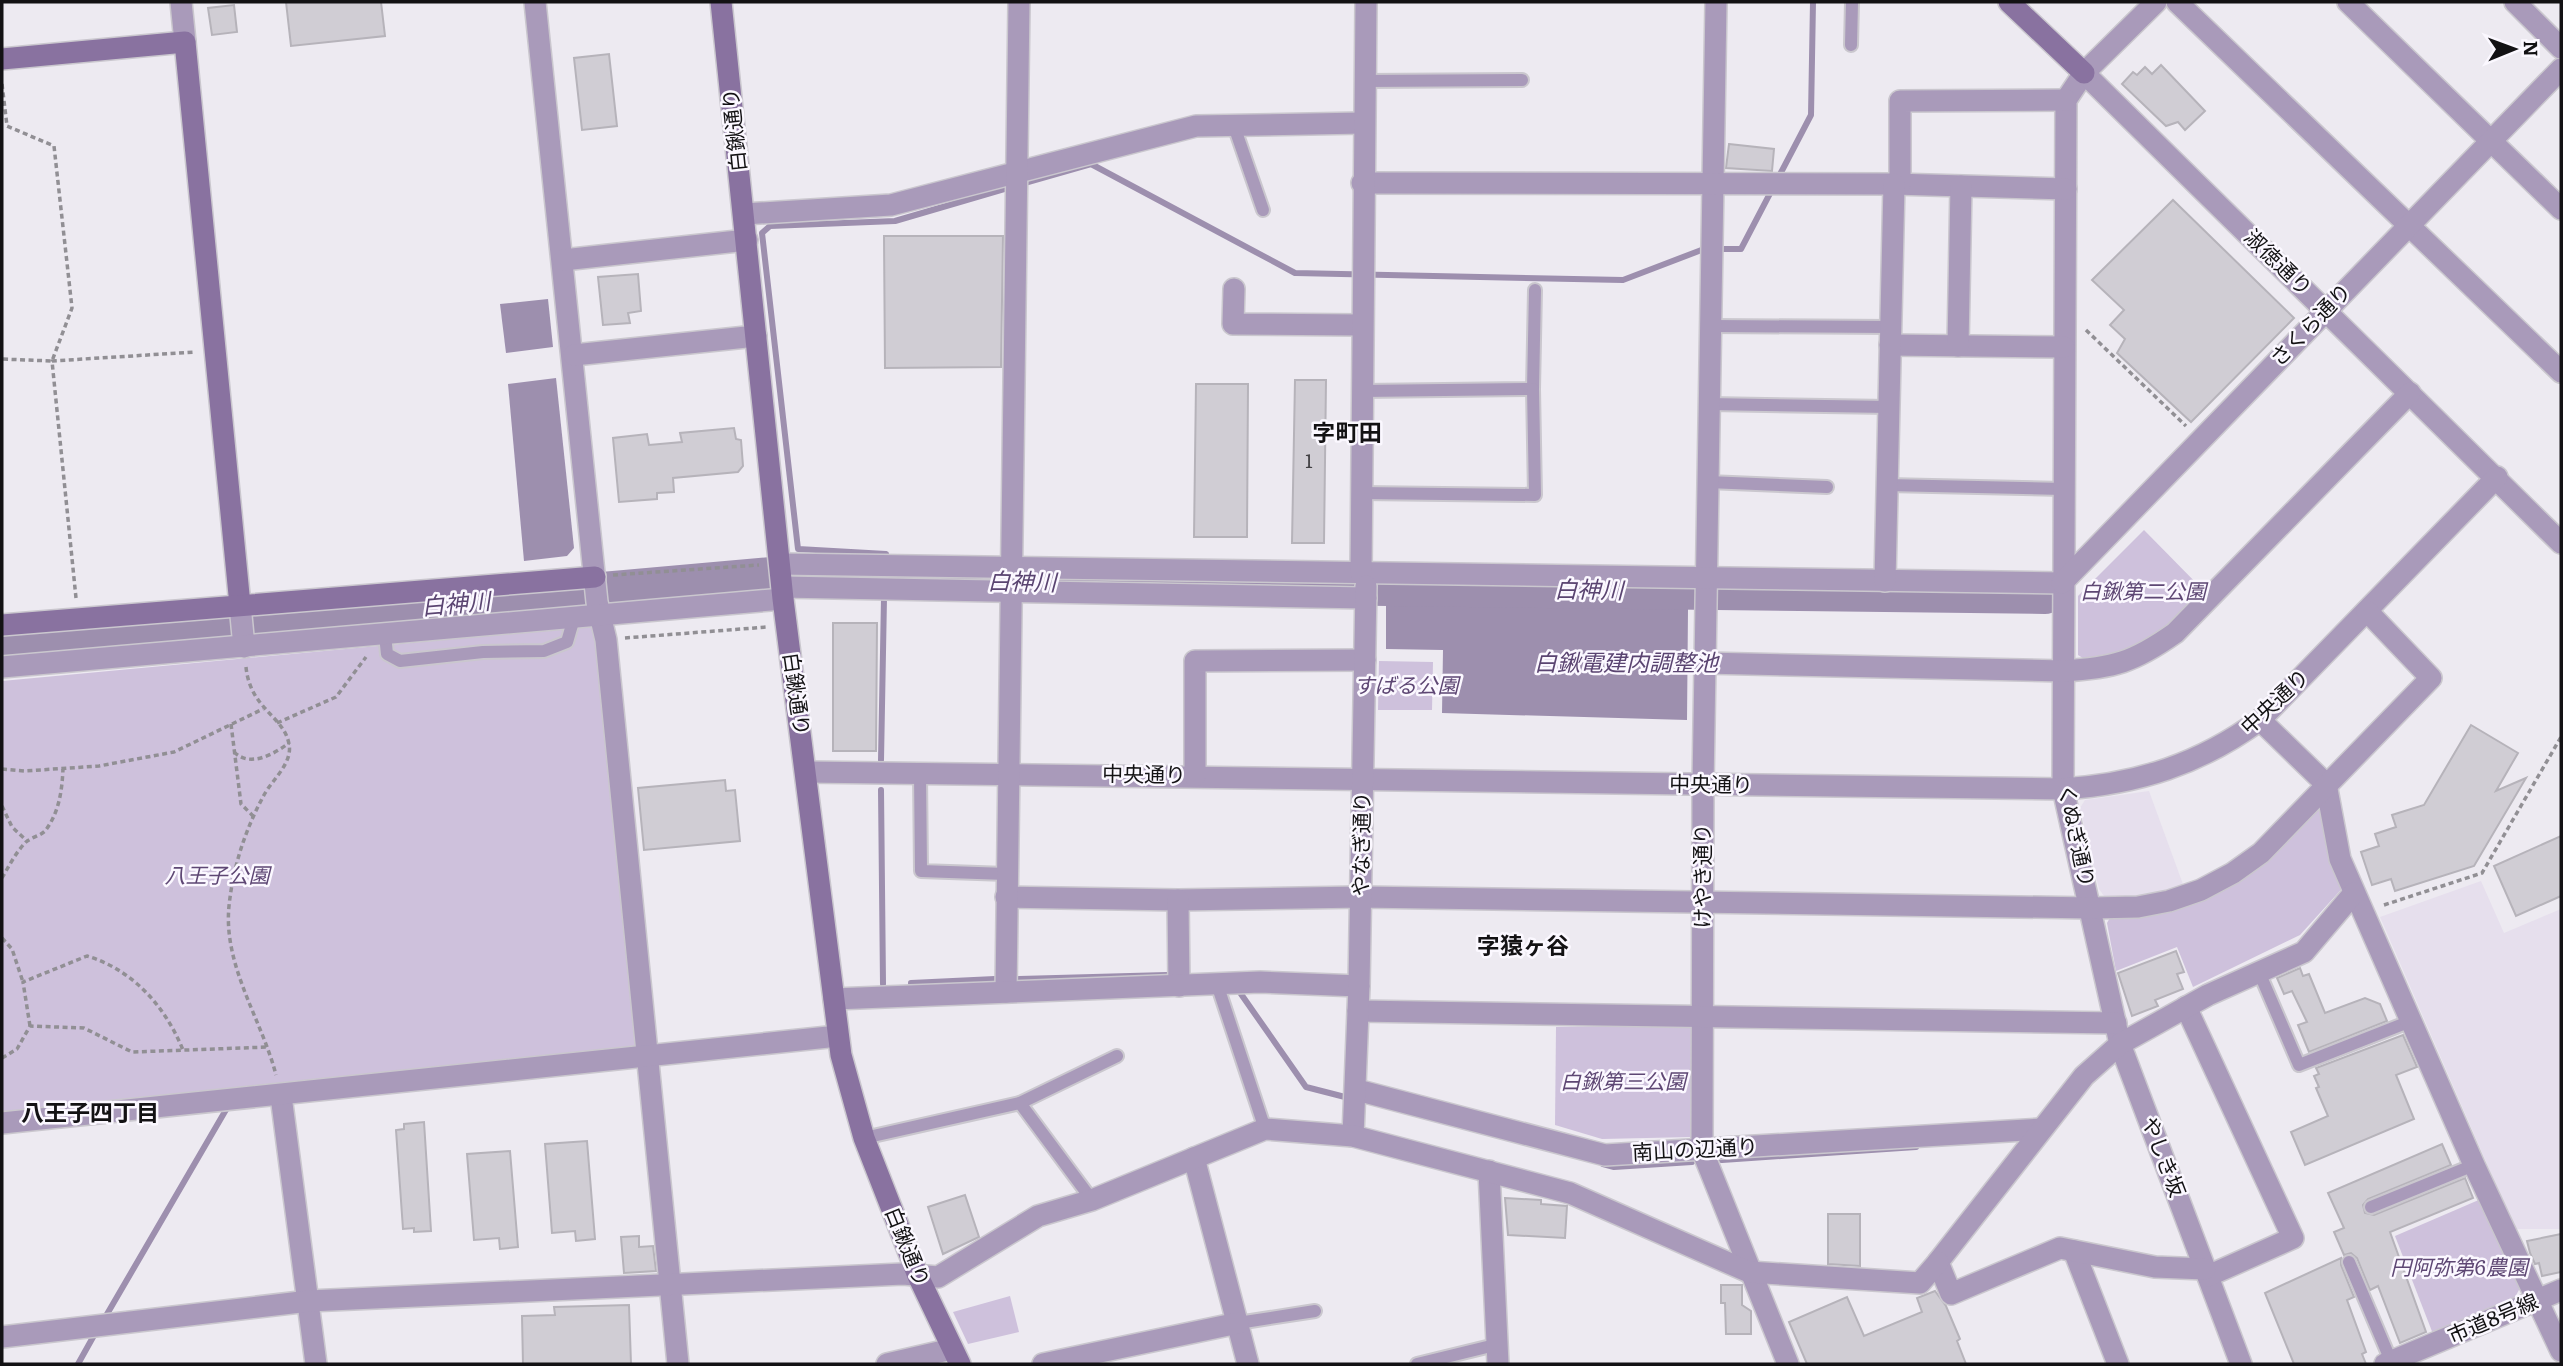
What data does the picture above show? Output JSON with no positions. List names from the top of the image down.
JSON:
{
  "streets": {
    "street": [
      "白鍬通り",
      "淑徳通り",
      "さくら通り",
      "中央通り",
      "くぬぎ通り",
      "やなぎ通り",
      "けやき通り",
      "南山の辺通り",
      "やしき坂",
      "市道8号線"
    ]
  },
  "crossings": [
    ["白鍬通り", "中央通り"],
    ["淑徳通り", "さくら通り"],
    ["淑徳通り", "中央通り"],
    ["さくら通り", "くぬぎ通り"],
    ["中央通り", "くぬぎ通り"],
    ["中央通り", "やなぎ通り"],
    ["中央通り", "けやき通り"],
    ["くぬぎ通り", "やしき坂"],
    ["やなぎ通り", "南山の辺通り"],
    ["けやき通り", "南山の辺通り"]
  ],
  "districts": ["字町田", "字猿ヶ谷", "八王子四丁目"],
  "water": ["白神川", "白鍬電建内調整池"],
  "parks": [
    "白鍬第二公園",
    "すばる公園",
    "八王子公園",
    "白鍬第三公園",
    "円阿弥第6農園"
  ],
  "house_numbers": ["1"],
  "north": "right"
}
